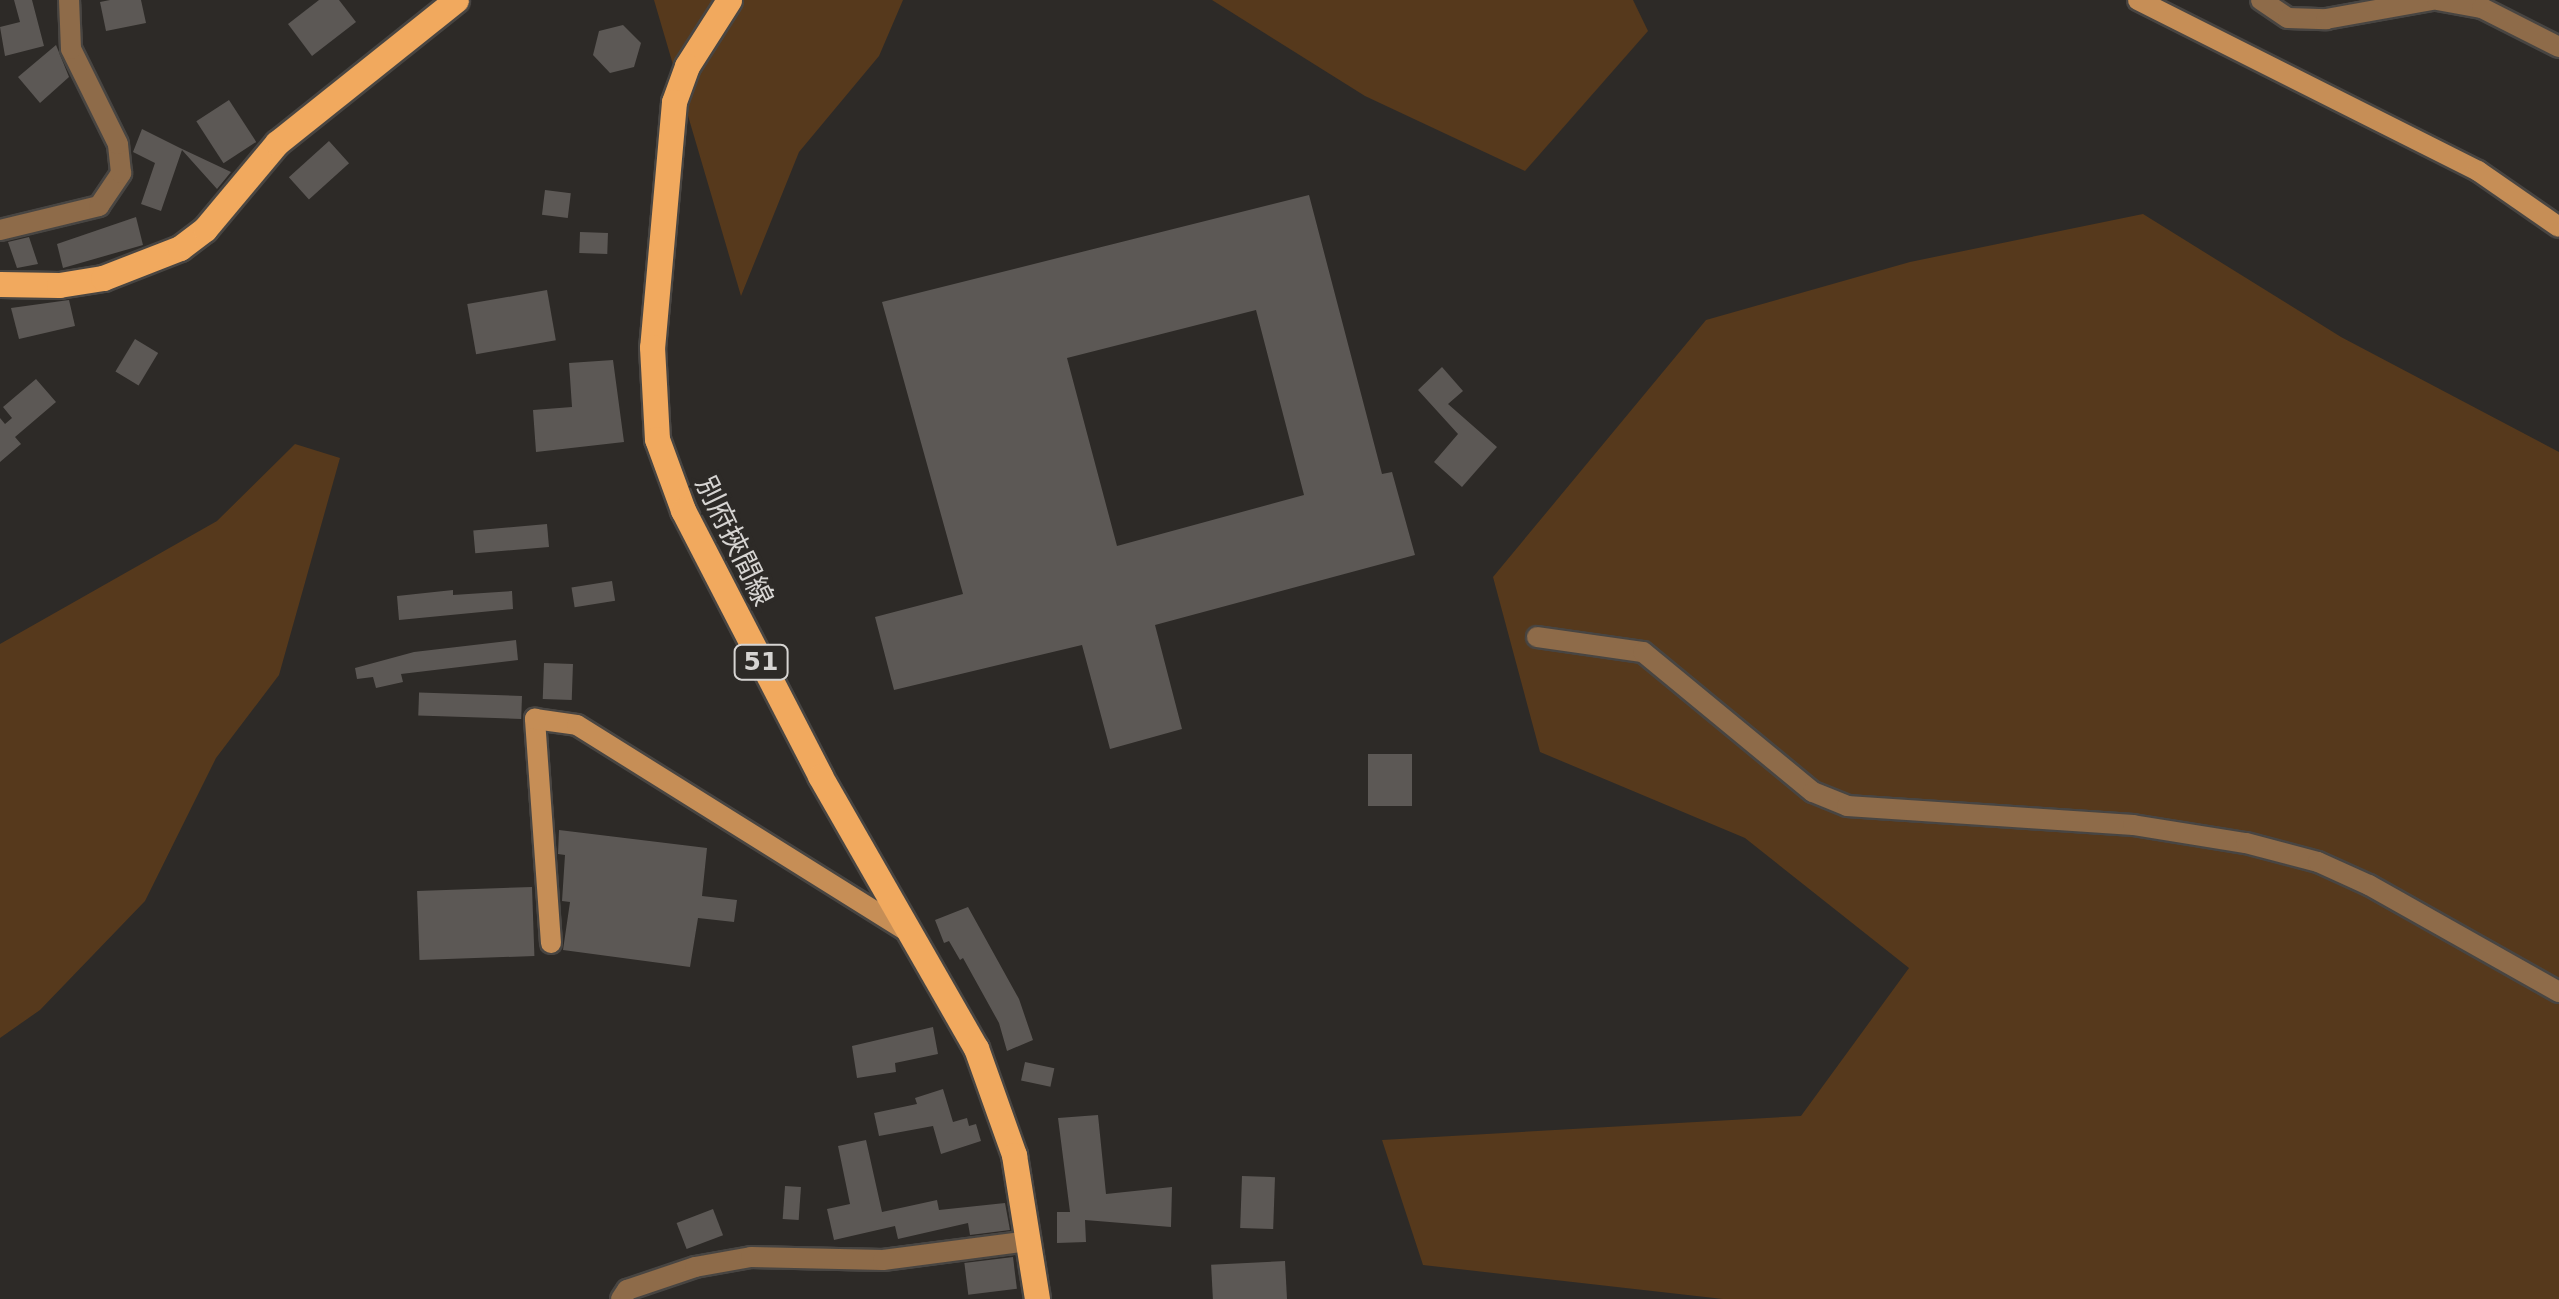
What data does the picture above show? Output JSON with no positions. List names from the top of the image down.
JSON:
{
  "streets": {
    "main road": ["別府挾間線", "51"]
  }
}
